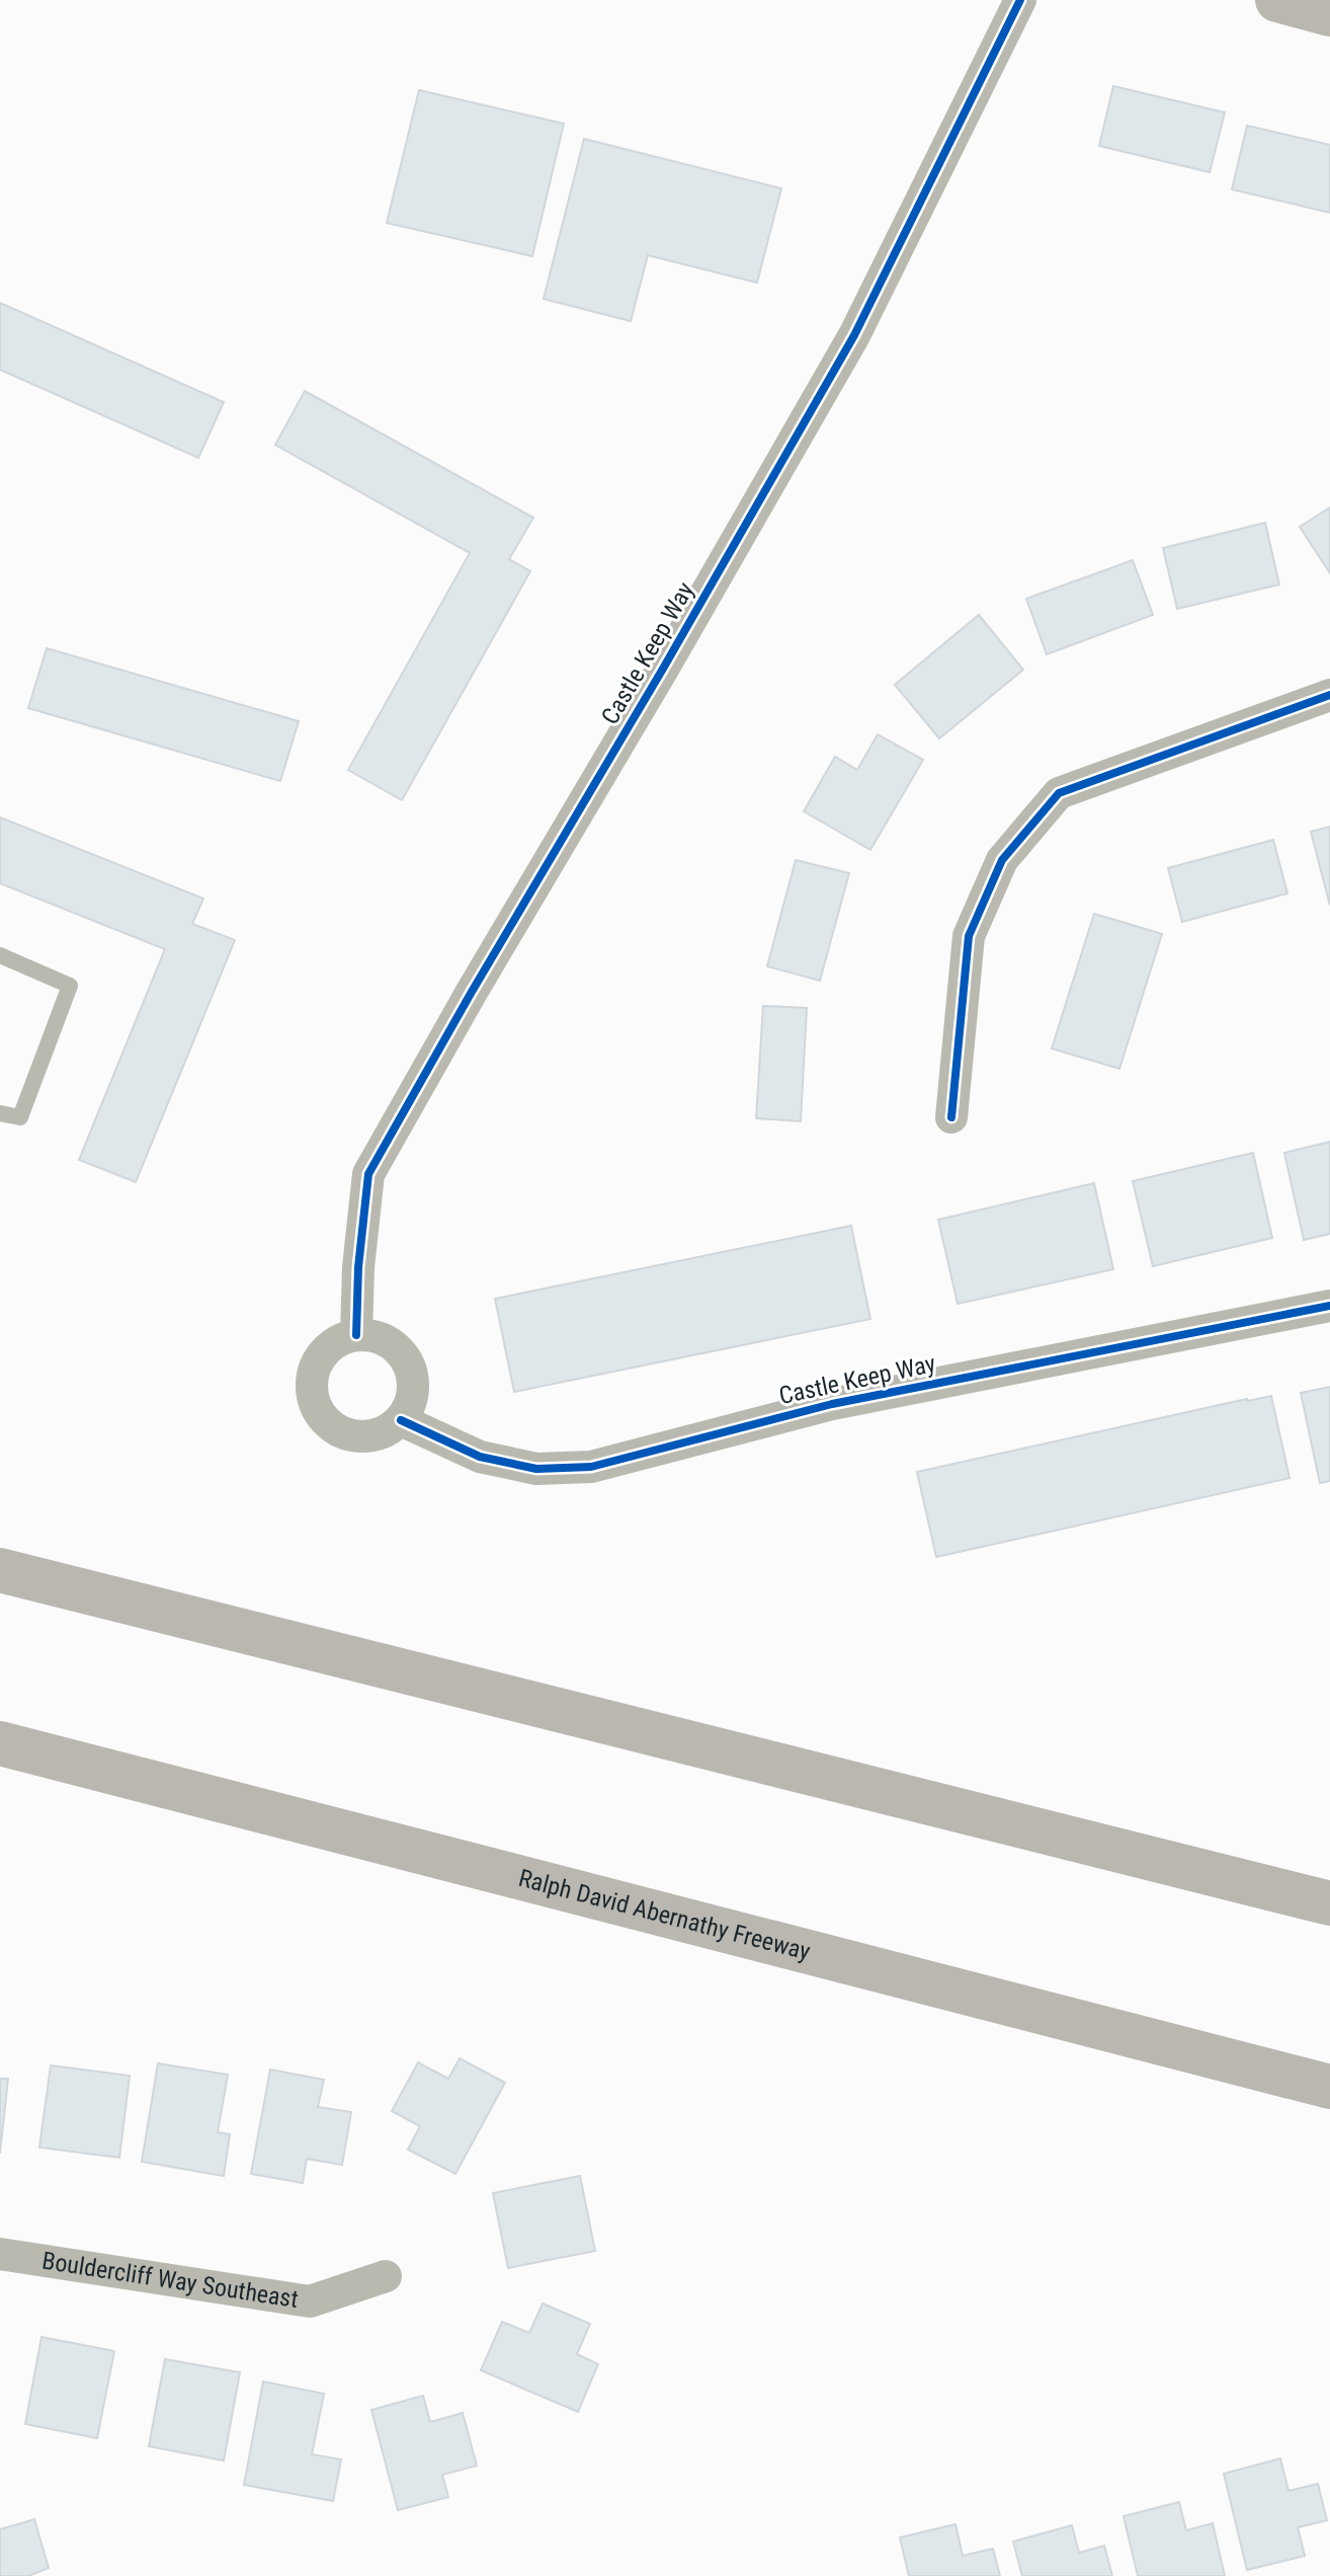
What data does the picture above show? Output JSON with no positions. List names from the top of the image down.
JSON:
{
  "streets": {
    "highway": ["Ralph David Abernathy Freeway"],
    "street": ["Castle Keep Way", "Bouldercliff Way Southeast"]
  }
}
